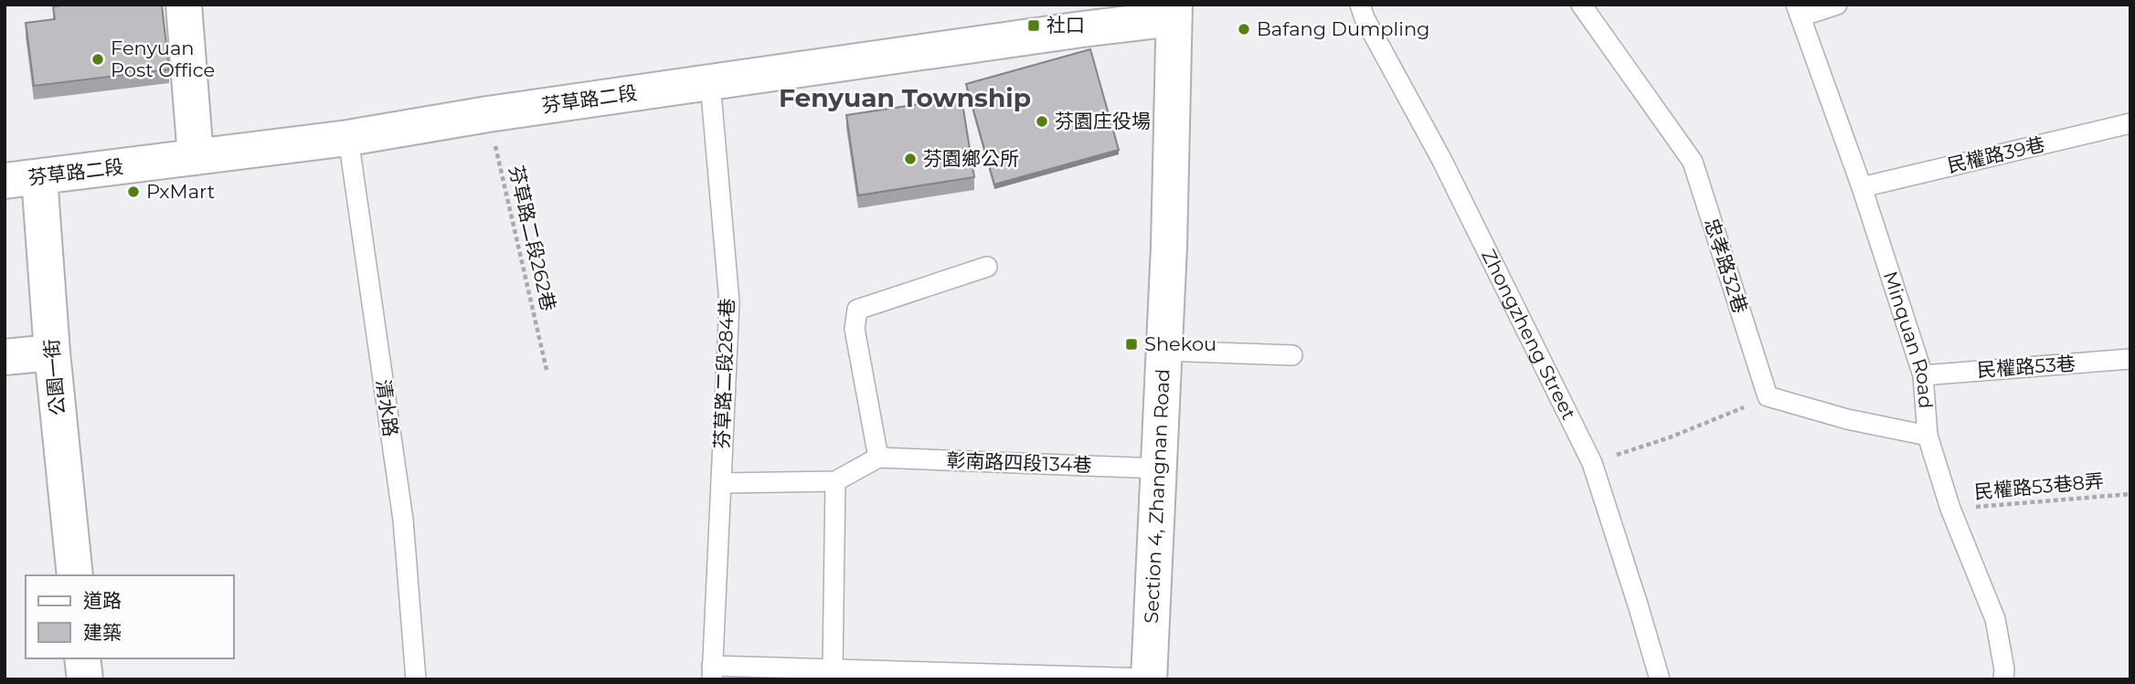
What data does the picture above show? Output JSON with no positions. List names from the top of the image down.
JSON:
{
  "streets": {
    "street": ["芬草路二段", "公園一街", "Section 4, Zhangnan Road"],
    "lane": [
      "民權路39巷",
      "忠孝路32巷",
      "Zhongzheng Street",
      "Minquan Road",
      "民權路53巷",
      "芬草路二段284巷",
      "清水路",
      "彰南路四段134巷"
    ],
    "path": ["芬草路二段262巷", "民權路53巷8弄"]
  },
  "crossings": [
    ["芬草路二段", "芬草路二段262巷"],
    ["芬草路二段", "芬草路二段284巷"],
    ["芬草路二段", "公園一街"],
    ["芬草路二段", "清水路"],
    ["芬草路二段", "Section 4, Zhangnan Road"],
    ["民權路39巷", "Minquan Road"],
    ["Minquan Road", "民權路53巷"],
    ["Minquan Road", "民權路53巷8弄"],
    ["彰南路四段134巷", "Section 4, Zhangnan Road"]
  ],
  "districts": ["Fenyuan Township"],
  "places": {
    "transit": ["社口", "Shekou"],
    "other": [
      "Bafang Dumpling",
      "Fenyuan Post Office",
      "芬園庄役場",
      "芬園鄉公所",
      "PxMart"
    ]
  },
  "legend": ["道路", "建築"]
}
